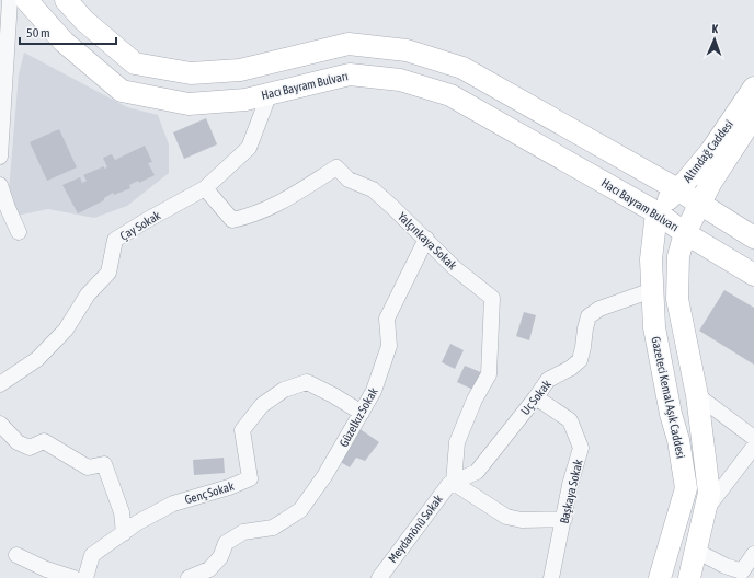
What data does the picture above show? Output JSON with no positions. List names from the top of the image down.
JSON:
{
  "streets": {
    "main road": ["Hacı Bayram Bulvarı", "Altındağ Caddesi", "Gazeteci Kemal Aşık Caddesi"],
    "street": [
      "Çay Sokak",
      "Yalçınkaya Sokak",
      "Uç Sokak",
      "Güzelkız Sokak",
      "Başkaya Sokak",
      "Genç Sokak",
      "Meydanönü Sokak"
    ]
  },
  "crossings": [
    ["Hacı Bayram Bulvarı", "Altındağ Caddesi"],
    ["Hacı Bayram Bulvarı", "Çay Sokak"],
    ["Hacı Bayram Bulvarı", "Gazeteci Kemal Aşık Caddesi"],
    ["Altındağ Caddesi", "Gazeteci Kemal Aşık Caddesi"],
    ["Çay Sokak", "Yalçınkaya Sokak"],
    ["Yalçınkaya Sokak", "Uç Sokak"],
    ["Yalçınkaya Sokak", "Güzelkız Sokak"],
    ["Yalçınkaya Sokak", "Meydanönü Sokak"],
    ["Uç Sokak", "Gazeteci Kemal Aşık Caddesi"],
    ["Uç Sokak", "Başkaya Sokak"],
    ["Uç Sokak", "Meydanönü Sokak"],
    ["Güzelkız Sokak", "Genç Sokak"]
  ],
  "scale_bar": "50 m",
  "north": "top"
}
